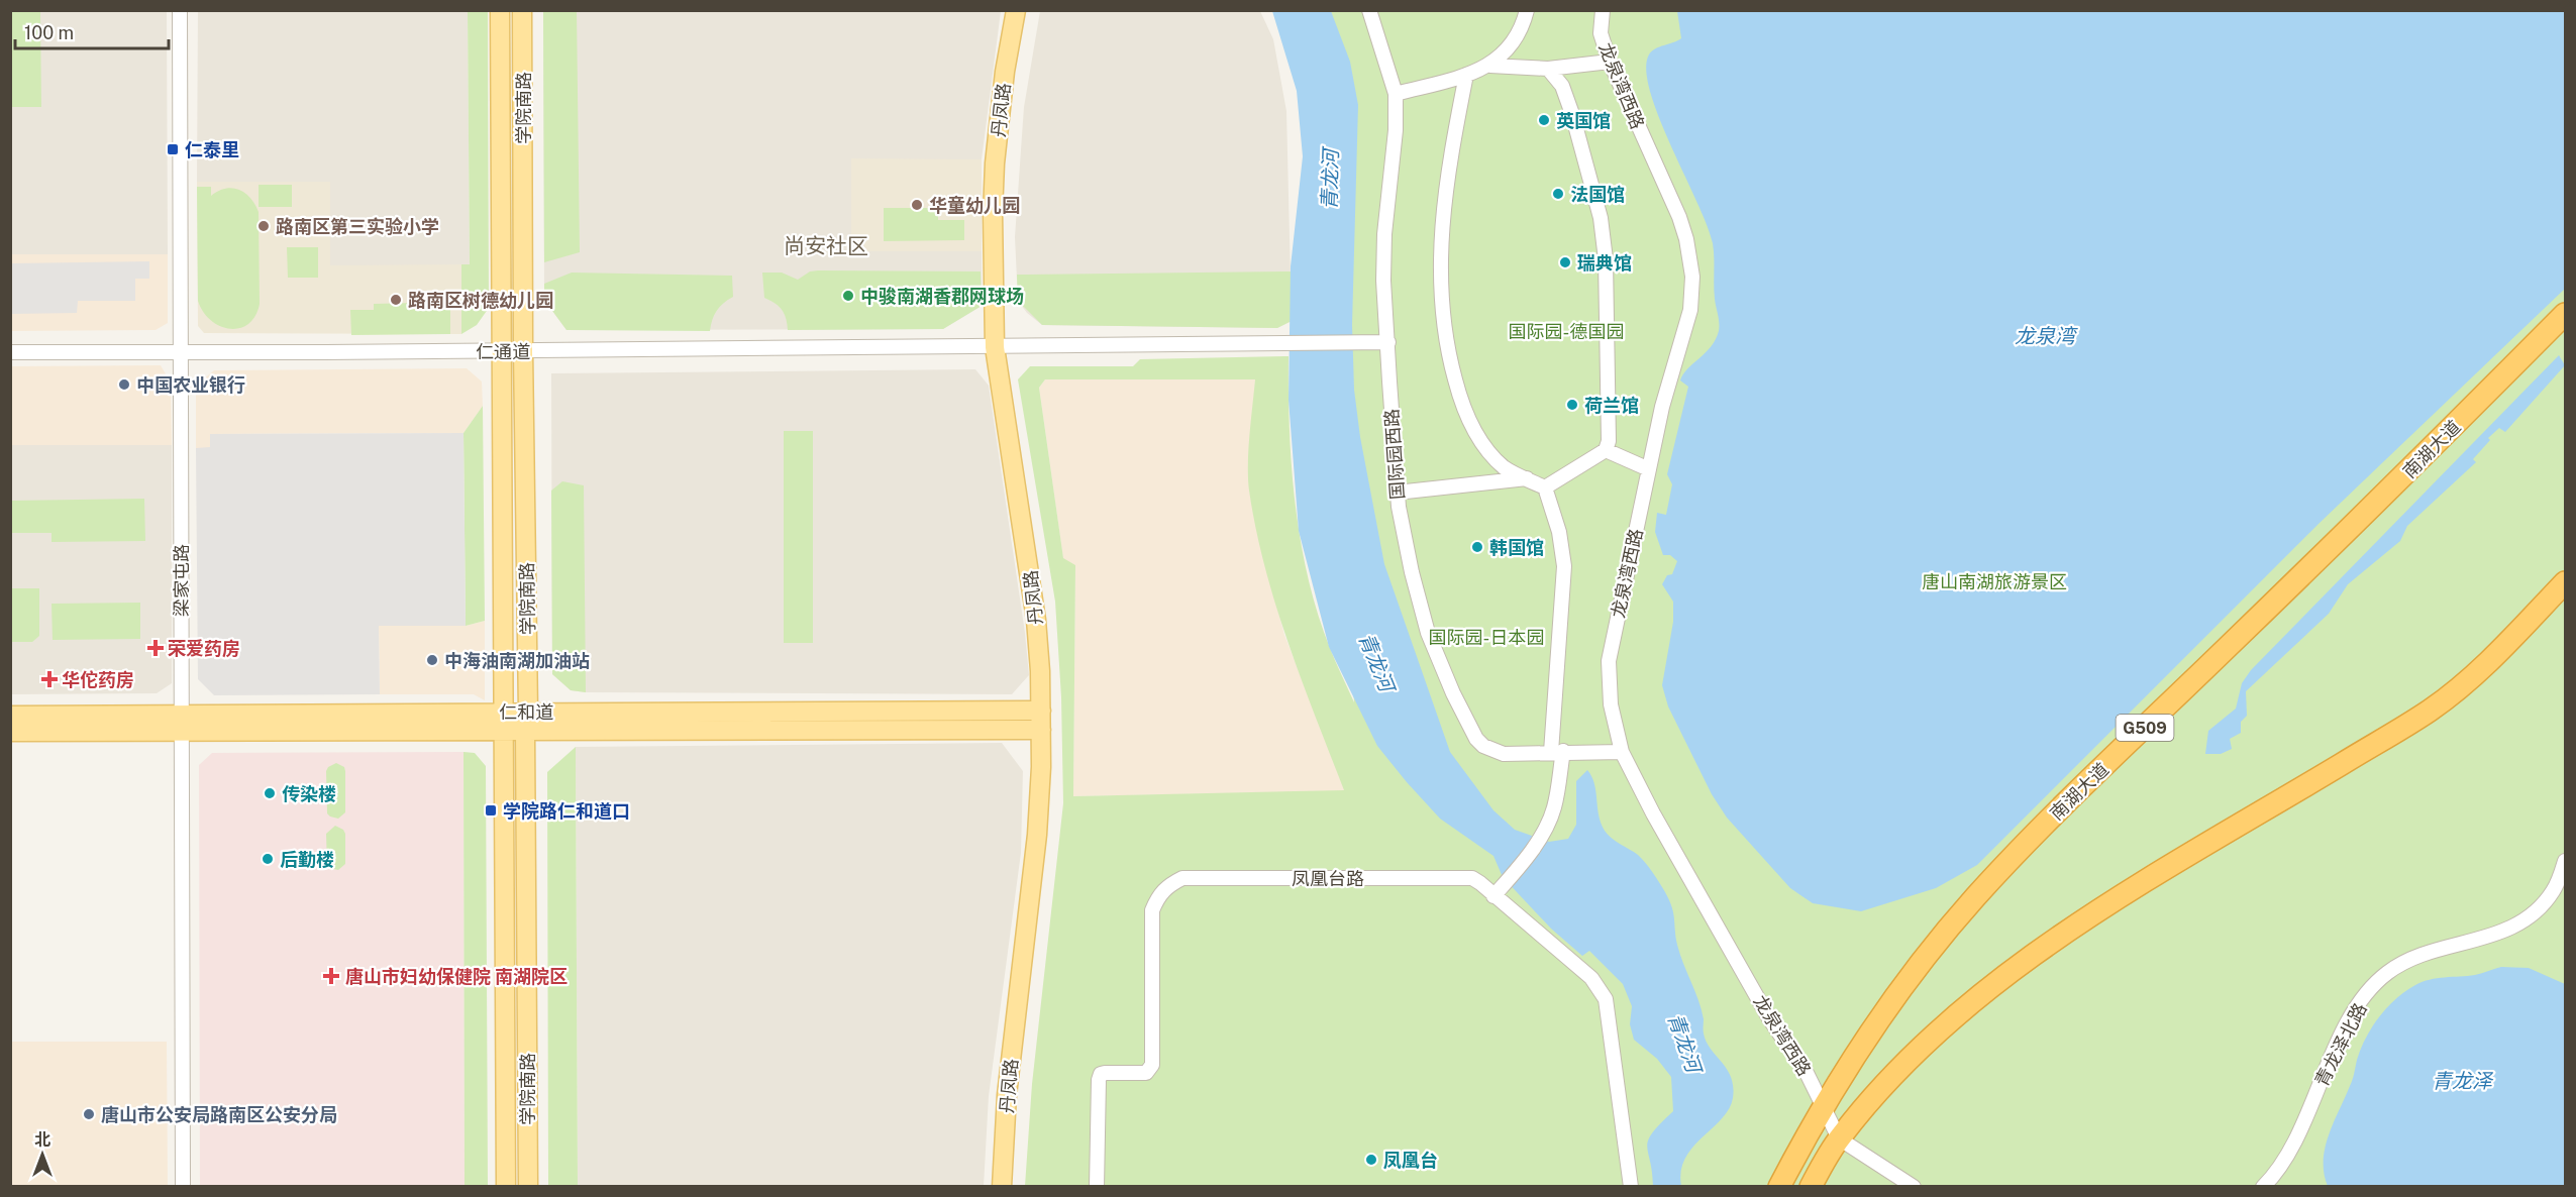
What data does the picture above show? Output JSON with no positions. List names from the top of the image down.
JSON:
{
  "streets": {
    "highway": ["南湖大道", "G509"],
    "main road": ["学院南路", "丹凤路", "仁和道"],
    "street": [
      "龙泉湾西路",
      "仁通道",
      "国际园西路",
      "梁家屯路",
      "凤凰台路",
      "青龙泽北路"
    ]
  },
  "crossings": [
    ["龙泉湾西路", "南湖大道"],
    ["龙泉湾西路", "国际园西路"],
    ["学院南路", "仁通道"],
    ["学院南路", "仁和道"],
    ["丹凤路", "仁通道"],
    ["丹凤路", "仁和道"],
    ["仁通道", "国际园西路"],
    ["仁通道", "梁家屯路"],
    ["梁家屯路", "仁和道"]
  ],
  "districts": ["尚安社区"],
  "water": ["青龙河", "龙泉湾", "青龙泽"],
  "parks": ["国际园-德国园", "唐山南湖旅游景区", "国际园-日本园"],
  "places": {
    "other": [
      "英国馆",
      "法国馆",
      "华童幼儿园",
      "路南区第三实验小学",
      "瑞典馆",
      "中骏南湖香郡网球场",
      "路南区树德幼儿园",
      "中国农业银行",
      "荷兰馆",
      "韩国馆",
      "中海油南湖加油站",
      "传染楼",
      "后勤楼",
      "唐山市公安局路南区公安分局",
      "凤凰台"
    ],
    "transit": ["仁泰里", "学院路仁和道口"],
    "health": ["荣爱药房", "华佗药房", "唐山市妇幼保健院 南湖院区"]
  },
  "scale_bar": "100 m",
  "north": "top"
}
